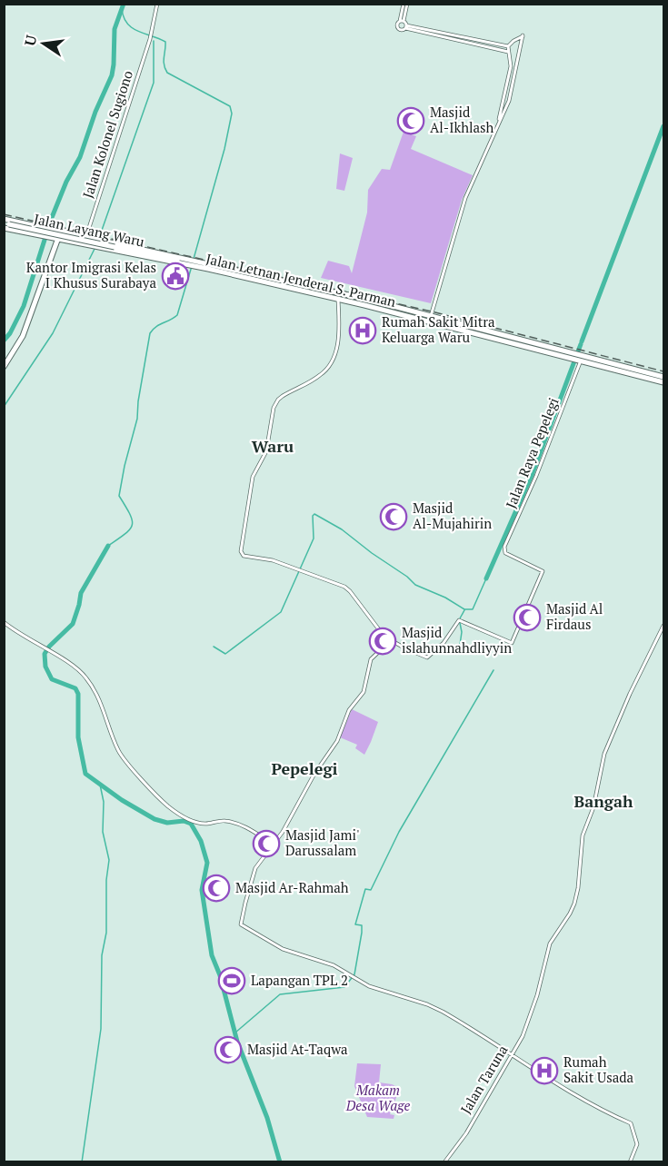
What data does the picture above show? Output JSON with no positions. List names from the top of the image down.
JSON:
{
  "streets": {
    "highway": ["Jalan Layang Waru", "Jalan Letnan Jenderal S. Parman"],
    "street": ["Jalan Kolonel Sugiono", "Jalan Raya Pepelegi", "Jalan Taruna"]
  },
  "crossings": [
    ["Jalan Kolonel Sugiono", "Jalan Letnan Jenderal S. Parman"],
    ["Jalan Layang Waru", "Jalan Letnan Jenderal S. Parman"],
    ["Jalan Letnan Jenderal S. Parman", "Jalan Raya Pepelegi"]
  ],
  "districts": ["Waru", "Pepelegi", "Bangah"],
  "parks": ["Makam Desa Wage"],
  "places": {
    "mosque": [
      "Masjid Al-Ikhlash",
      "Masjid Al-Mujahirin",
      "Masjid Al Firdaus",
      "Masjid islahunnahdliyyin",
      "Masjid Jami' Darussalam",
      "Masjid Ar-Rahmah",
      "Masjid At-Taqwa"
    ],
    "public building": ["Kantor Imigrasi Kelas I Khusus Surabaya"],
    "hospital": ["Rumah Sakit Mitra Keluarga Waru", "Rumah Sakit Usada"],
    "sports": ["Lapangan TPL 2"]
  },
  "north": "left"
}
